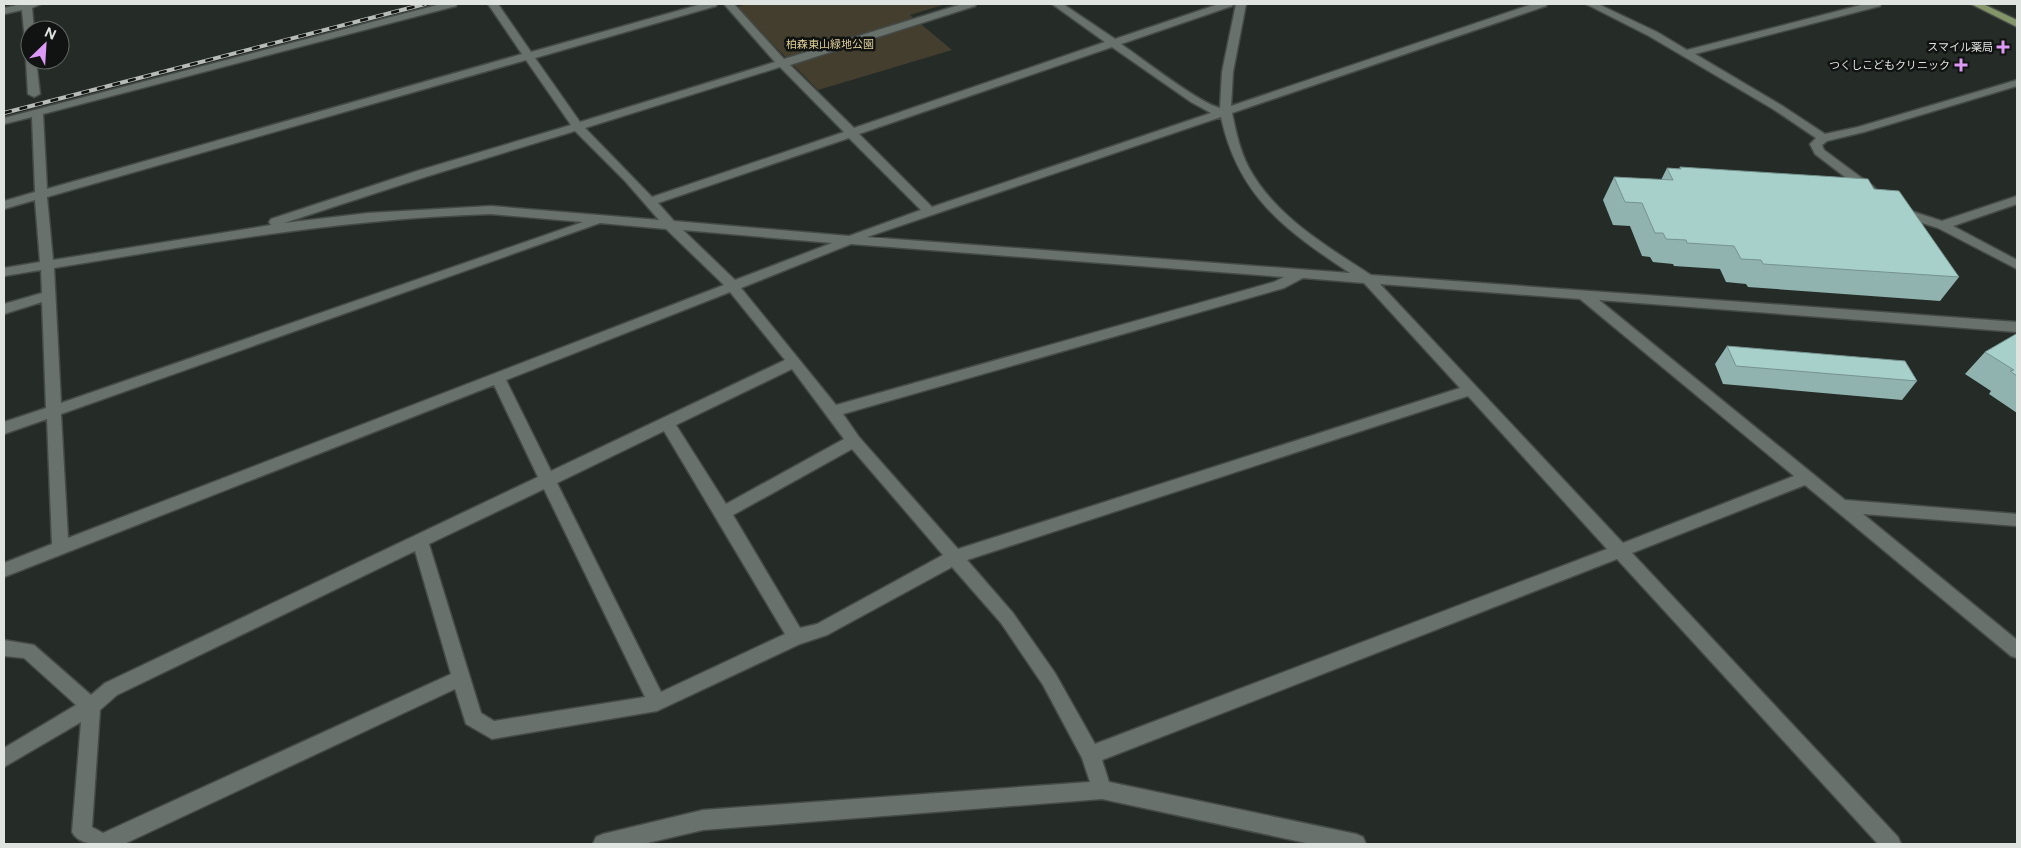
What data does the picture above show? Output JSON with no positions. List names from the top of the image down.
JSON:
{
  "parks": ["柏森東山緑地公園"],
  "places": {
    "health": ["スマイル薬局", "つくしこどもクリニック"]
  },
  "north": "top right"
}
